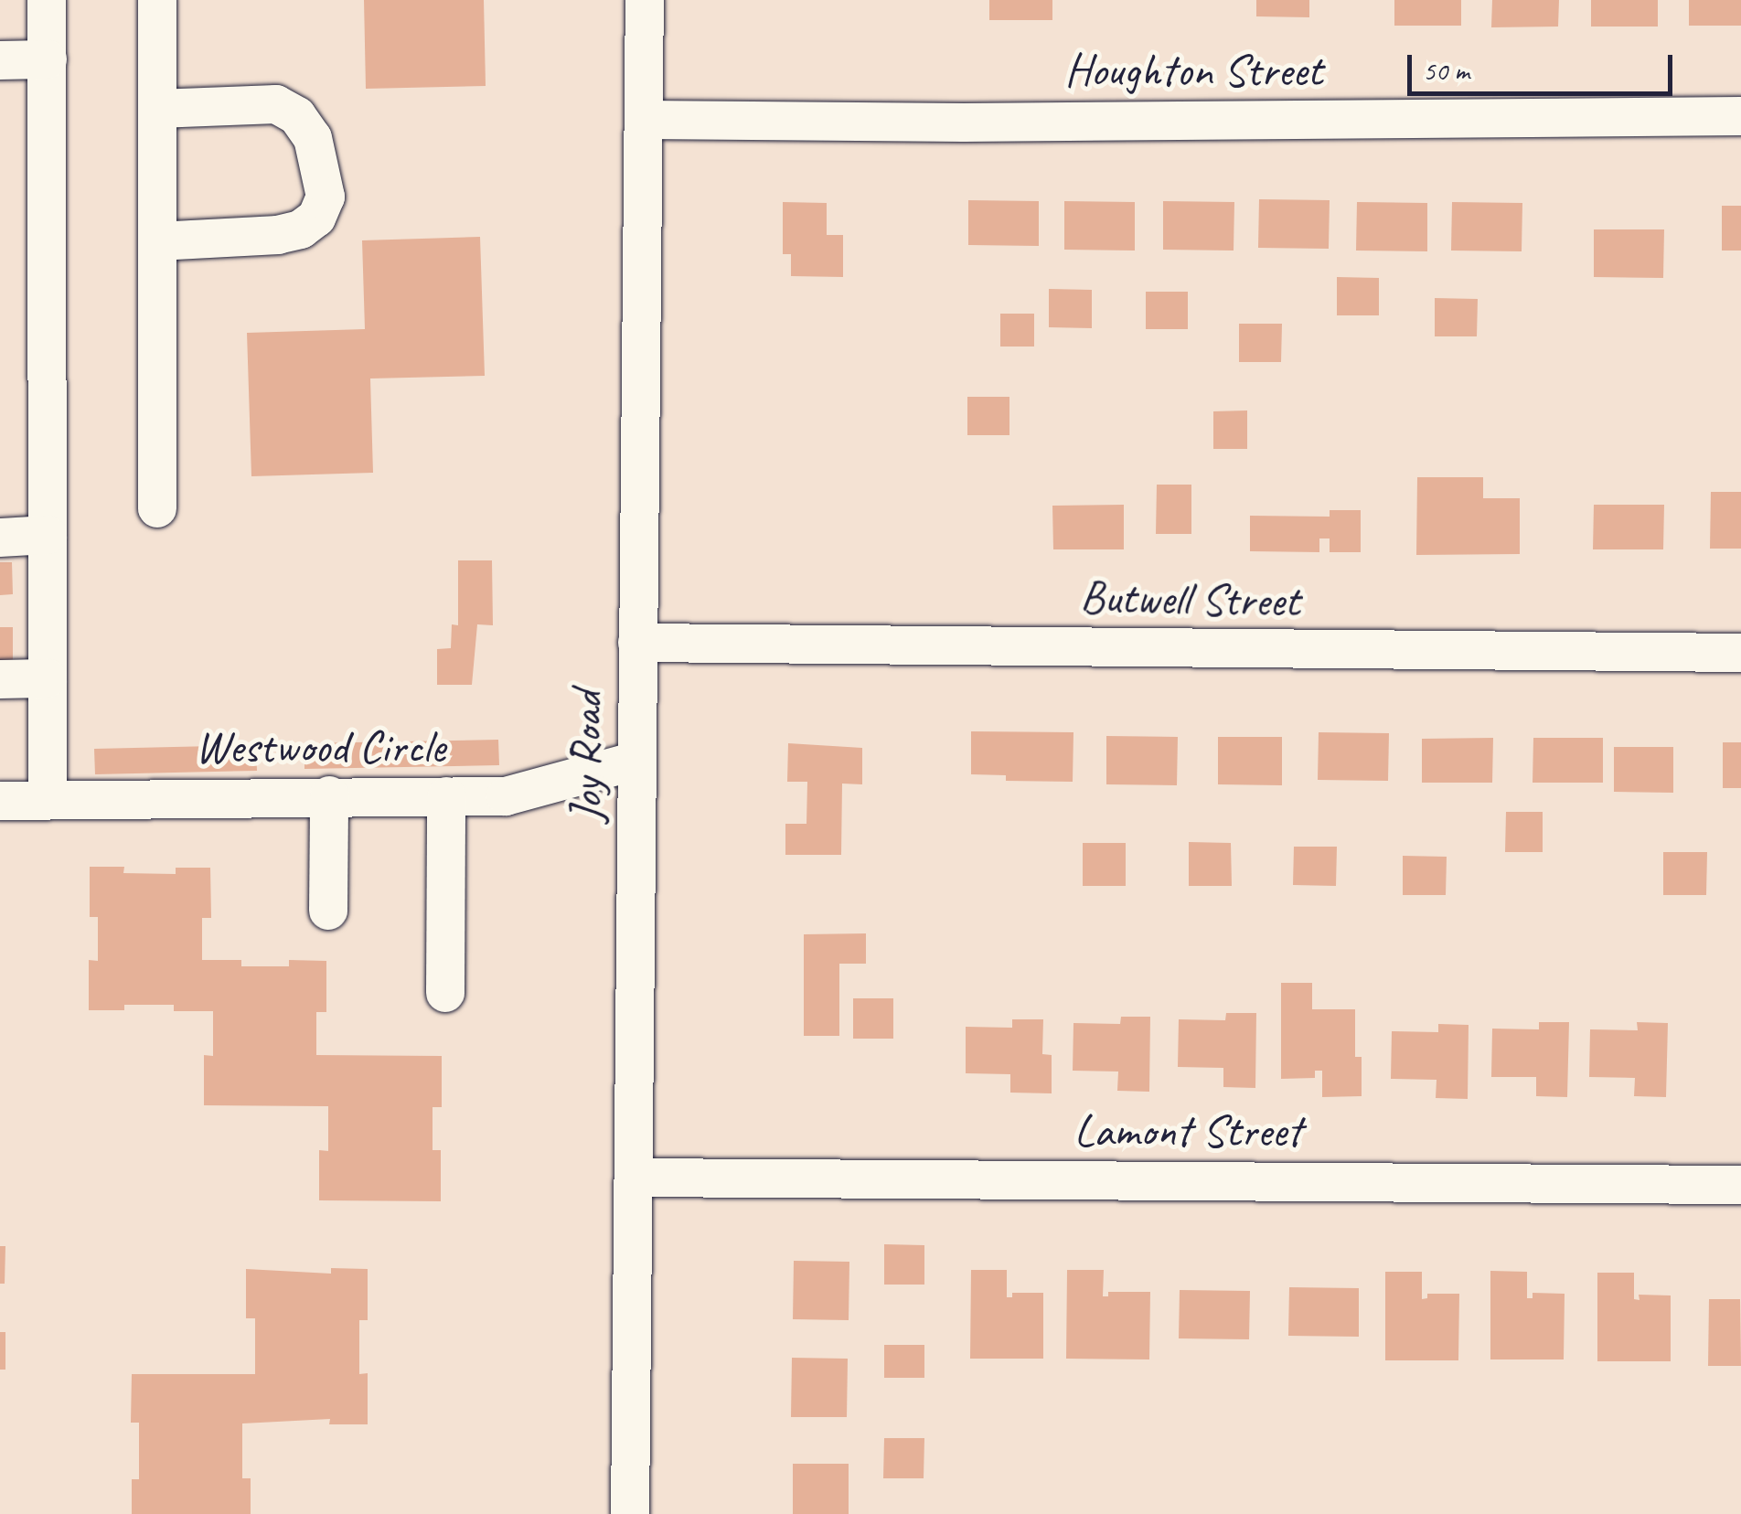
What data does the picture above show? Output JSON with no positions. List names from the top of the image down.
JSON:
{
  "streets": {
    "street": [
      "Houghton Street",
      "Butwell Street",
      "Westwood Circle",
      "Joy Road",
      "Lamont Street"
    ]
  },
  "crossings": [
    ["Houghton Street", "Joy Road"],
    ["Butwell Street", "Joy Road"],
    ["Westwood Circle", "Joy Road"],
    ["Joy Road", "Lamont Street"]
  ],
  "scale_bar": "50 m"
}
